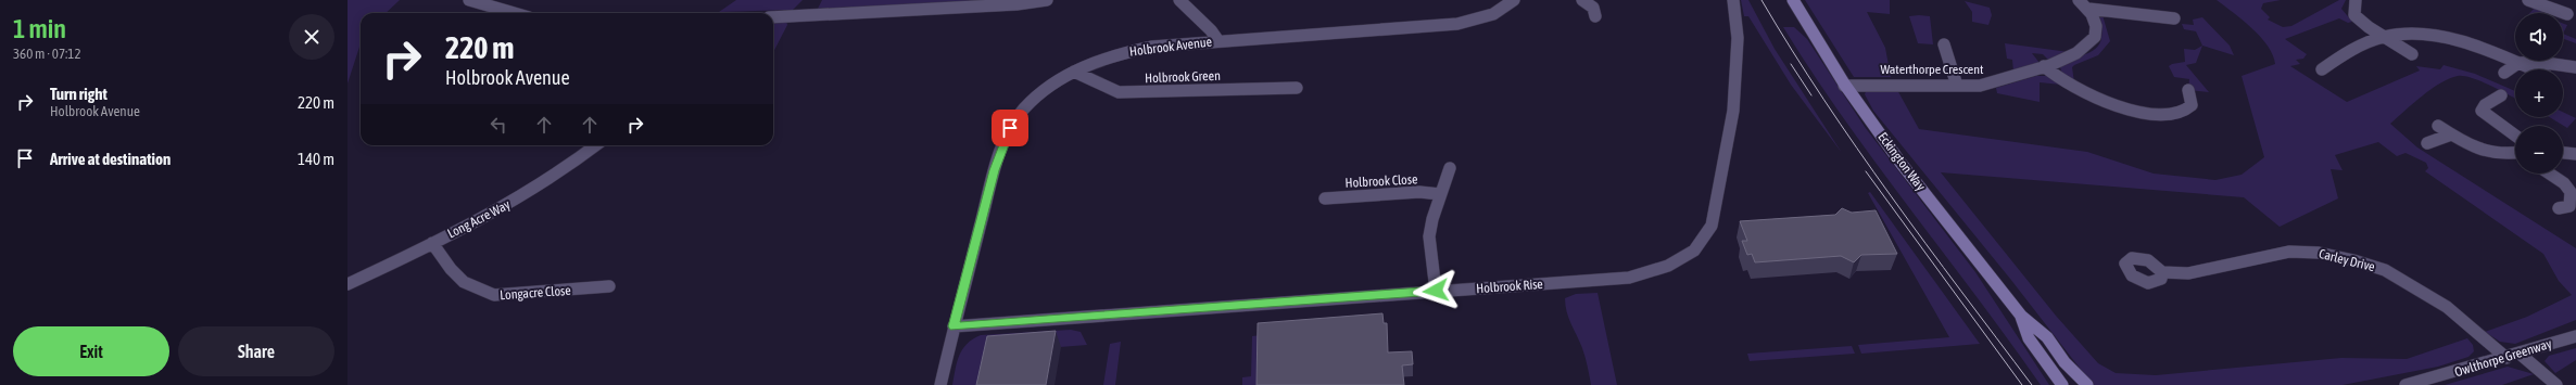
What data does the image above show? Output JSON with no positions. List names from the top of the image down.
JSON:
{
  "streets": {
    "main road": ["Eckington Way"],
    "street": [
      "Holbrook Avenue",
      "Waterthorpe Crescent",
      "Holbrook Green",
      "Holbrook Close",
      "Long Acre Way",
      "Carley Drive",
      "Holbrook Rise",
      "Longacre Close",
      "Owlthorpe Greenway"
    ]
  },
  "crossings": [
    ["Holbrook Avenue", "Holbrook Green"],
    ["Holbrook Avenue", "Holbrook Rise"],
    ["Waterthorpe Crescent", "Eckington Way"],
    ["Long Acre Way", "Longacre Close"],
    ["Carley Drive", "Owlthorpe Greenway"]
  ],
  "page": {
    "heading": ["1 min", "360 m · 07:12"],
    "map_buttons": ["+", "−"],
    "turn": ["220 m", "Holbrook Avenue"],
    "list": [
      {
        "name": "Turn right",
        "note": "Holbrook Avenue",
        "value": "220 m"
      },
      {
        "name": "Arrive at destination",
        "value": "140 m"
      }
    ],
    "buttons": ["Exit", "Share"]
  }
}
